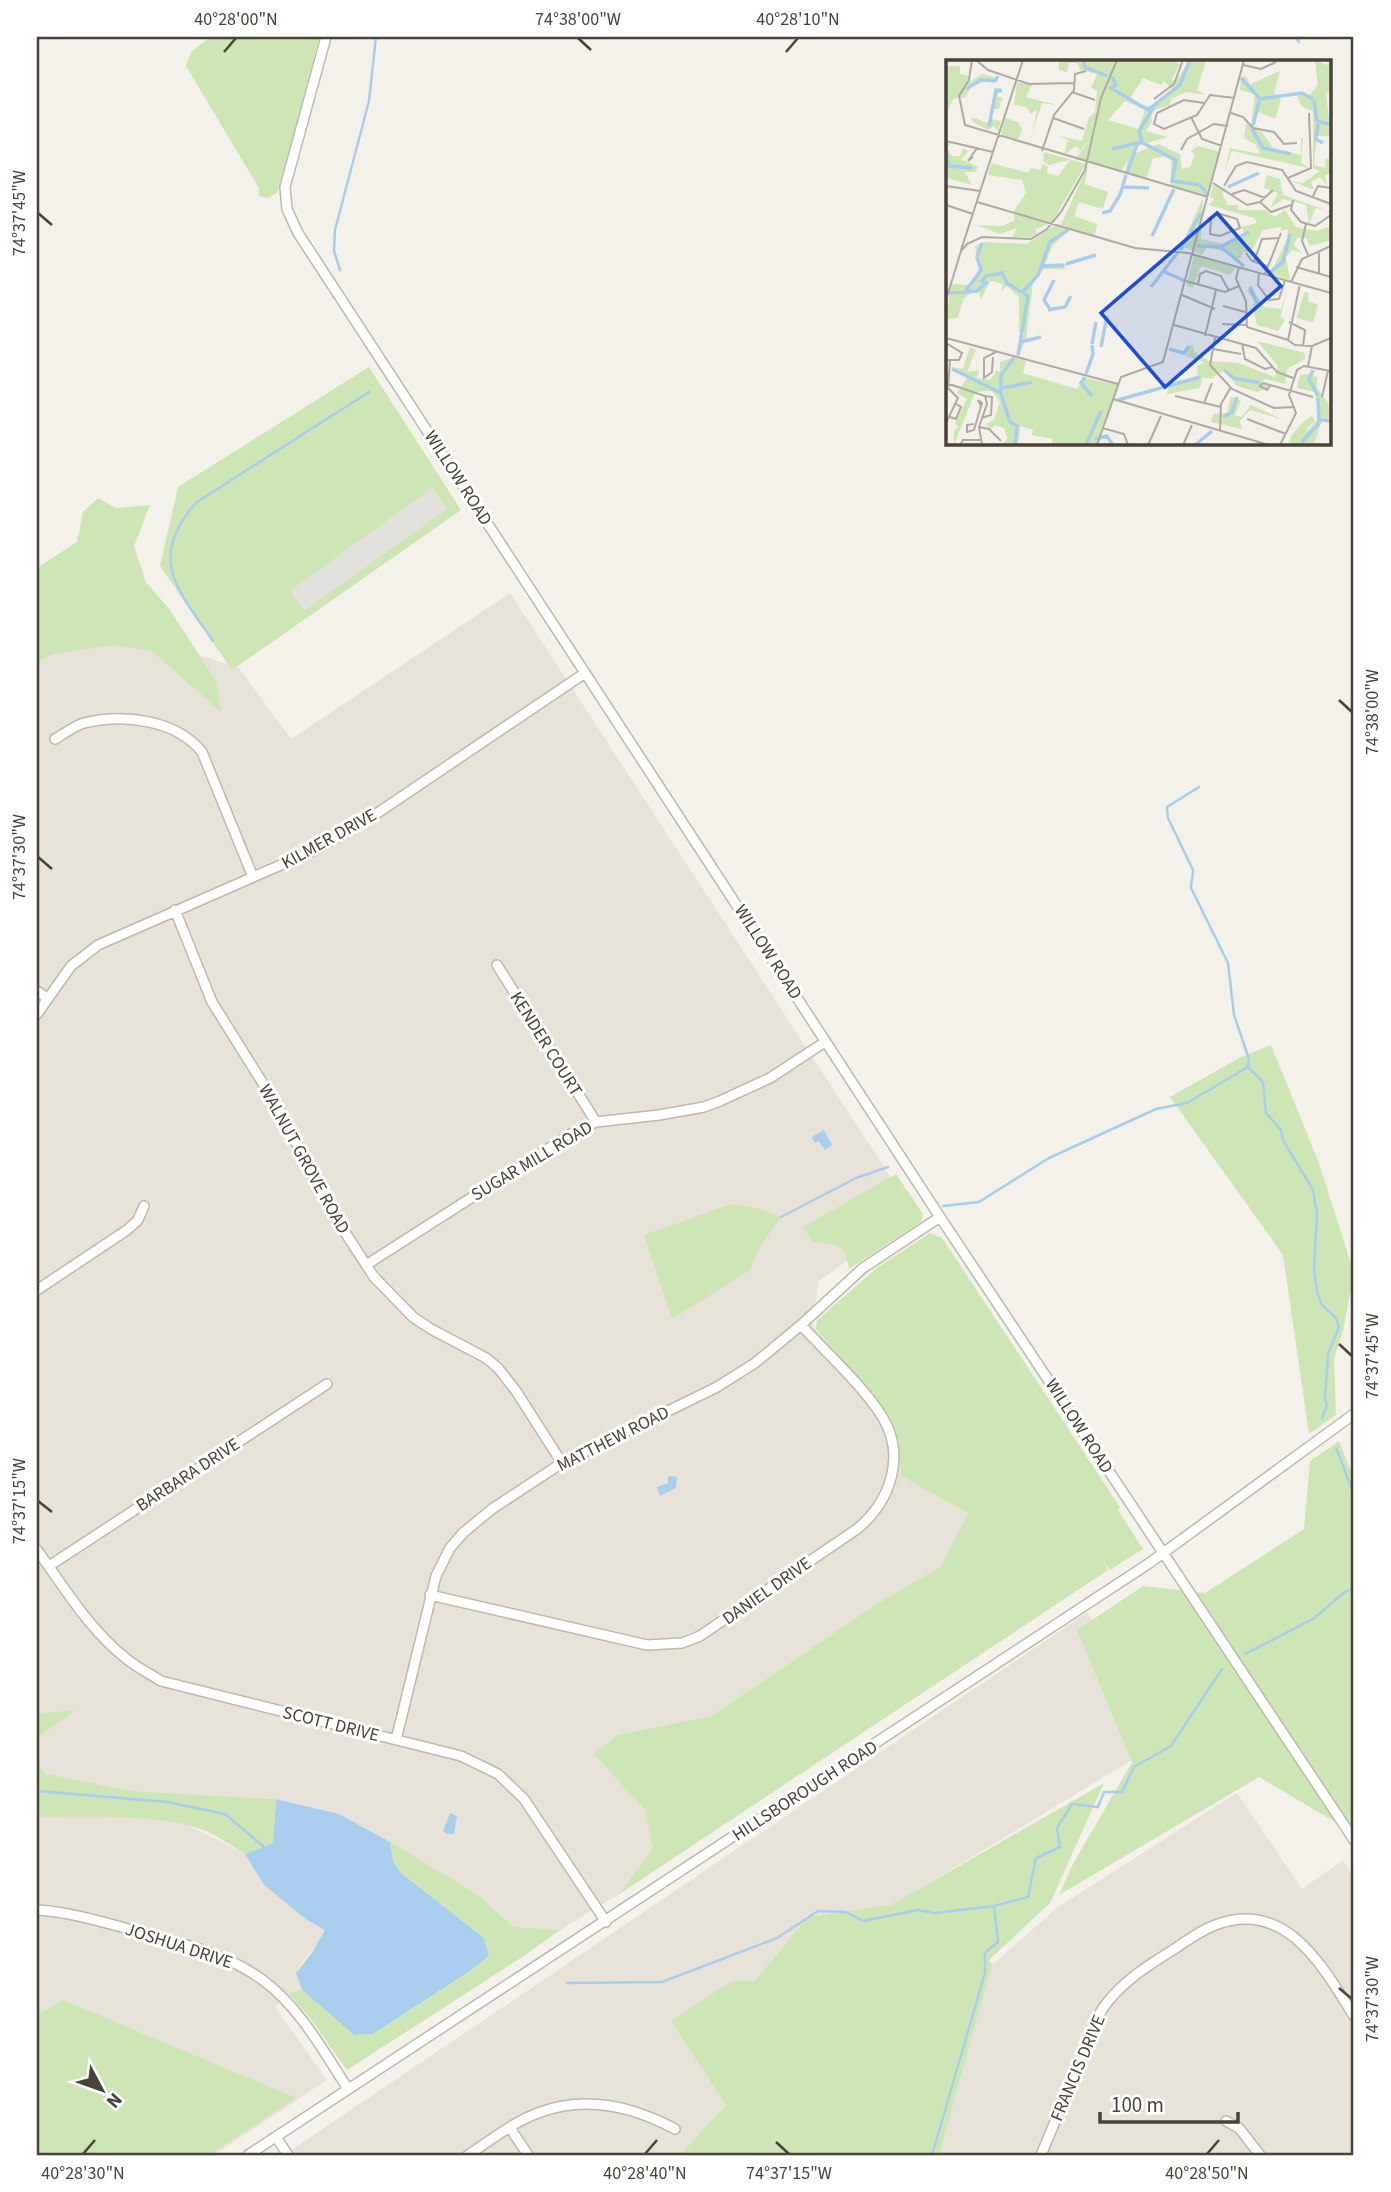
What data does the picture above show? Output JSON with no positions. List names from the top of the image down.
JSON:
{
  "streets": {
    "street": [
      "WILLOW ROAD",
      "KILMER DRIVE",
      "KENDER COURT",
      "WALNUT GROVE ROAD",
      "SUGAR MILL ROAD",
      "MATTHEW ROAD",
      "BARBARA DRIVE",
      "DANIEL DRIVE",
      "SCOTT DRIVE",
      "HILLSBOROUGH ROAD",
      "JOSHUA DRIVE",
      "FRANCIS DRIVE"
    ]
  },
  "crossings": [
    ["WILLOW ROAD", "KILMER DRIVE"],
    ["WILLOW ROAD", "SUGAR MILL ROAD"],
    ["WILLOW ROAD", "MATTHEW ROAD"],
    ["WILLOW ROAD", "HILLSBOROUGH ROAD"],
    ["KILMER DRIVE", "WALNUT GROVE ROAD"],
    ["KENDER COURT", "SUGAR MILL ROAD"],
    ["WALNUT GROVE ROAD", "SUGAR MILL ROAD"],
    ["WALNUT GROVE ROAD", "MATTHEW ROAD"],
    ["MATTHEW ROAD", "DANIEL DRIVE"],
    ["MATTHEW ROAD", "SCOTT DRIVE"],
    ["BARBARA DRIVE", "SCOTT DRIVE"],
    ["SCOTT DRIVE", "HILLSBOROUGH ROAD"],
    ["HILLSBOROUGH ROAD", "JOSHUA DRIVE"]
  ],
  "scale_bar": "100 m",
  "north": "bottom right",
  "coordinates": [
    "40°28'00\"N",
    "74°38'00\"W",
    "40°28'10\"N",
    "74°37'45\"W",
    "74°37'30\"W",
    "74°37'15\"W",
    "40°28'30\"N",
    "40°28'40\"N",
    "40°28'50\"N"
  ]
}
